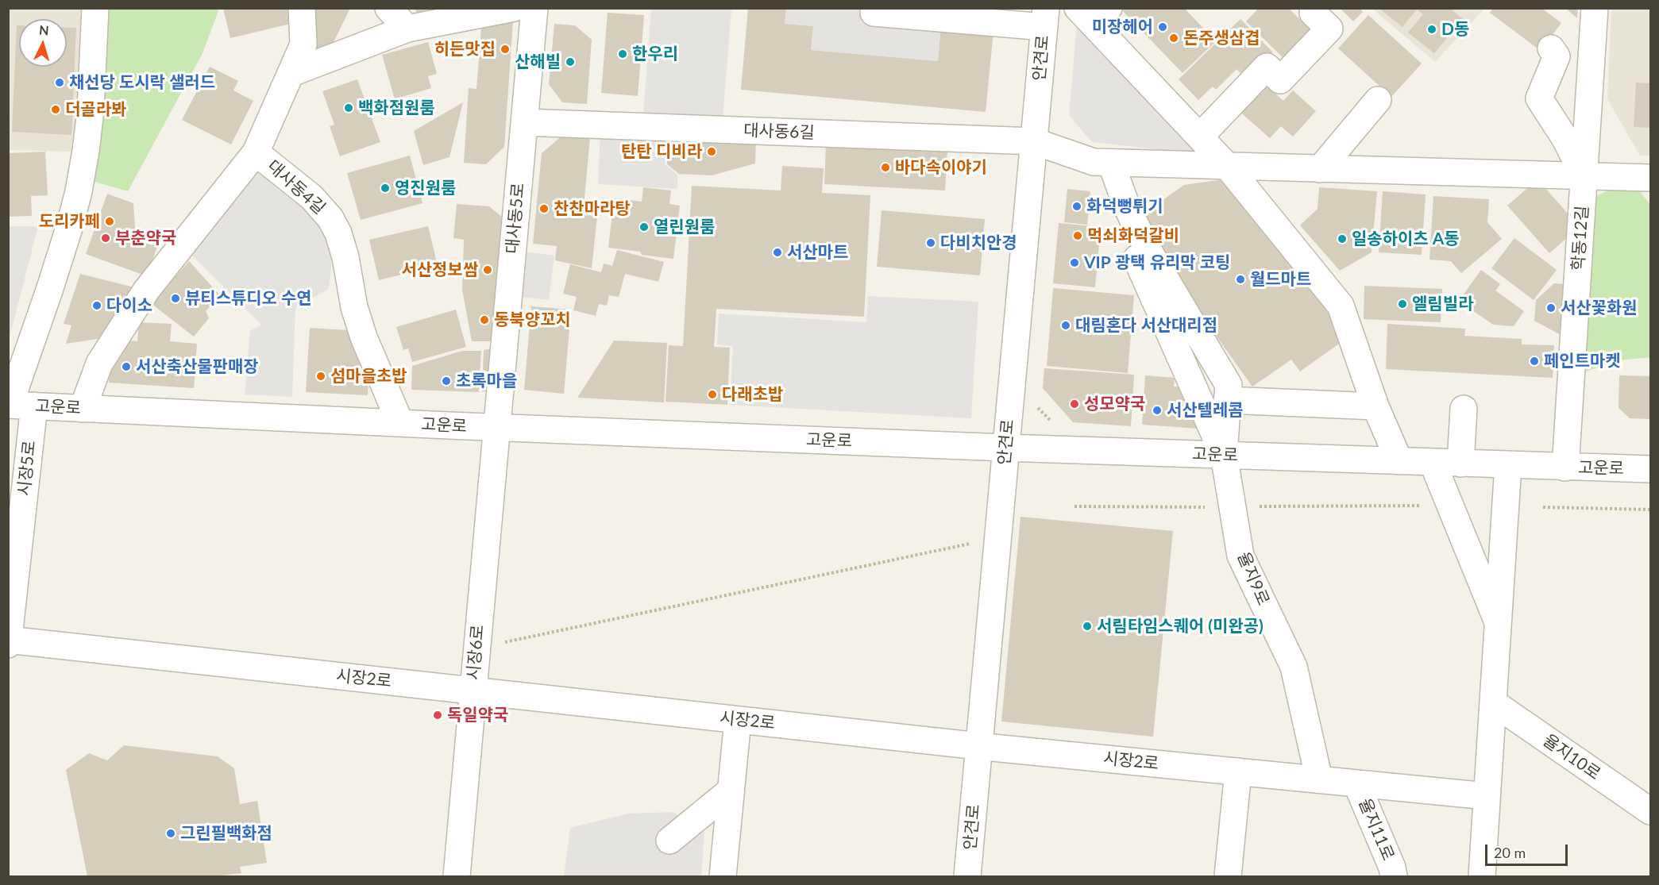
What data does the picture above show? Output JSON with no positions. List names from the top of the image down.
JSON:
{
  "streets": {
    "street": [
      "안견로",
      "대사동6길",
      "대사동4길",
      "대사동5로",
      "학동12길",
      "고운로",
      "시장5로",
      "율지9로",
      "시장6로",
      "시장2로",
      "율지10로",
      "율지11로"
    ]
  },
  "crossings": [
    ["안견로", "대사동6길"],
    ["안견로", "고운로"],
    ["안견로", "시장2로"],
    ["대사동6길", "대사동5로"],
    ["대사동6길", "학동12길"],
    ["대사동4길", "고운로"],
    ["대사동5로", "고운로"],
    ["대사동5로", "시장6로"],
    ["학동12길", "고운로"],
    ["고운로", "시장5로"],
    ["고운로", "율지9로"],
    ["고운로", "시장6로"],
    ["시장5로", "시장2로"],
    ["율지9로", "시장2로"],
    ["시장6로", "시장2로"],
    ["시장2로", "율지11로"]
  ],
  "places": [
    "미장헤어",
    "D동",
    "돈주생삼겹",
    "히든맛집",
    "한우리",
    "산해빌",
    "채선당 도시락 샐러드",
    "백화점원룸",
    "더골라봐",
    "탄탄 디비라",
    "바다속이야기",
    "영진원룸",
    "화덕뻥튀기",
    "찬찬마라탕",
    "도리카페",
    "열린원룸",
    "먹쇠화덕갈비",
    "부춘약국",
    "일송하이츠 A동",
    "다비치안경",
    "서산마트",
    "VIP 광택 유리막 코팅",
    "서산정보쌈",
    "월드마트",
    "뷰티스튜디오 수연",
    "엘림빌라",
    "다이소",
    "서산꽃화원",
    "동북양꼬치",
    "대림혼다 서산대리점",
    "페인트마켓",
    "서산축산물판매장",
    "섬마을초밥",
    "초록마을",
    "다래초밥",
    "성모약국",
    "서산텔레콤",
    "서림타임스퀘어 (미완공)",
    "독일약국",
    "그린필백화점"
  ],
  "scale_bar": "20 m",
  "north": "top"
}
